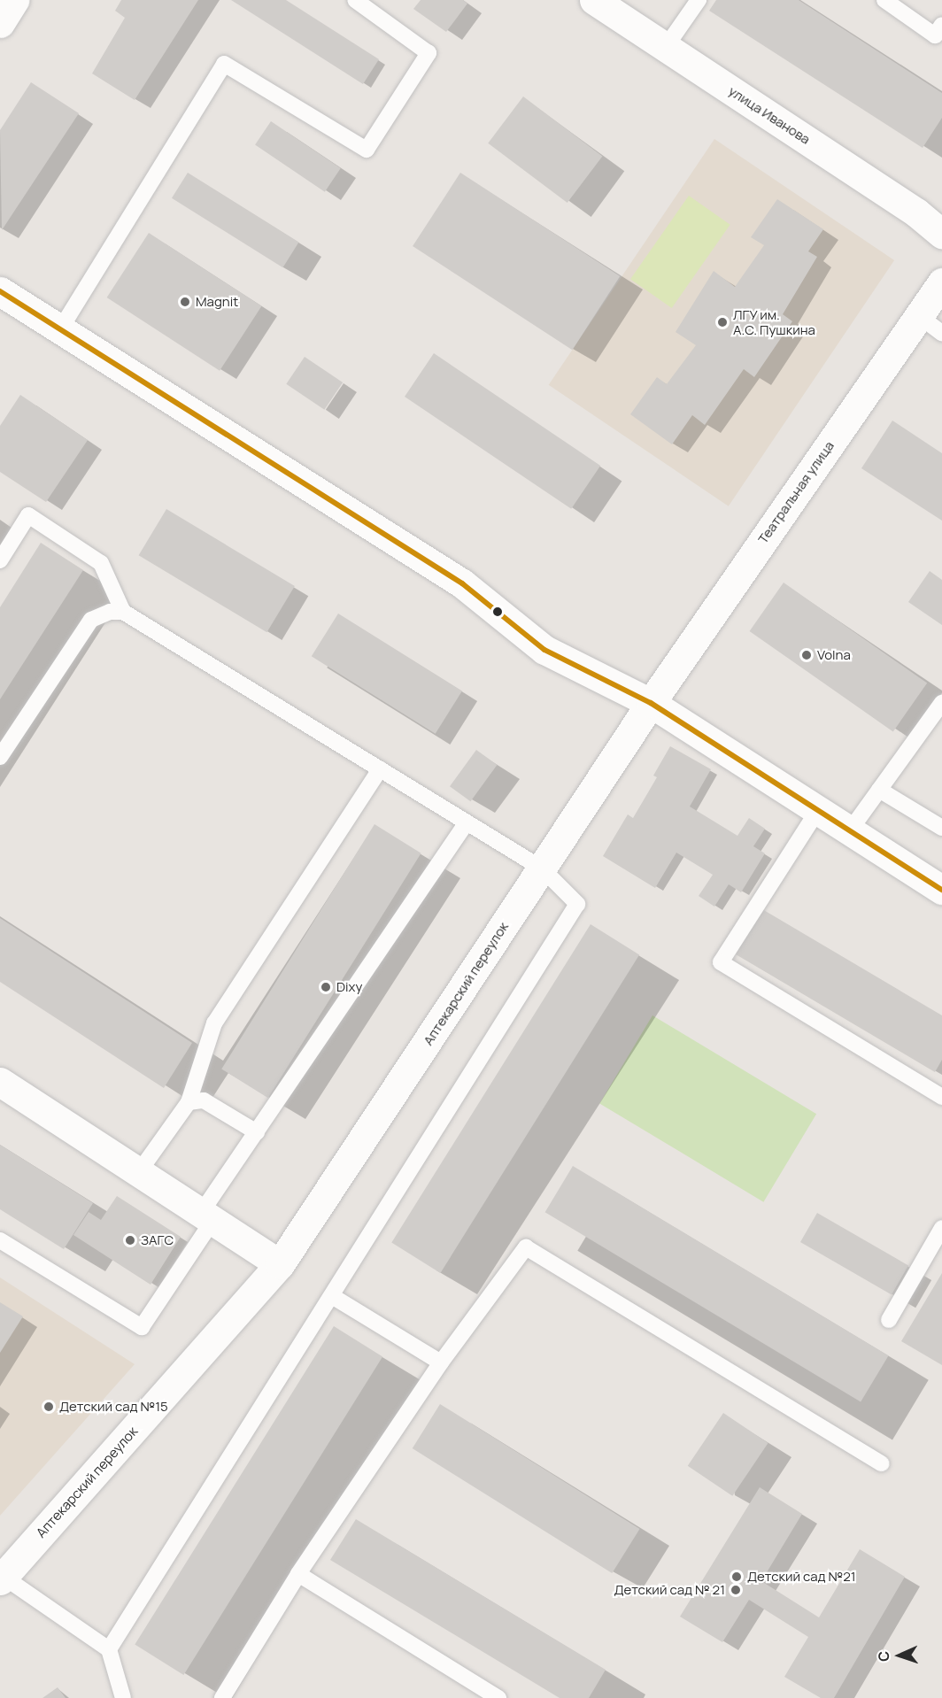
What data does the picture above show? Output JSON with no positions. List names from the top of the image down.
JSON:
{
  "streets": {
    "street": ["улица Иванова", "Театральная улица", "Аптекарский переулок"]
  },
  "crossings": [
    ["Театральная улица", "Аптекарский переулок"]
  ],
  "places": [
    "Magnit",
    "ЛГУ им. А.С. Пушкина",
    "Volna",
    "Dixy",
    "ЗАГС",
    "Детский сад №15",
    "Детский сад №21",
    "Детский сад № 21"
  ],
  "north": "left"
}
